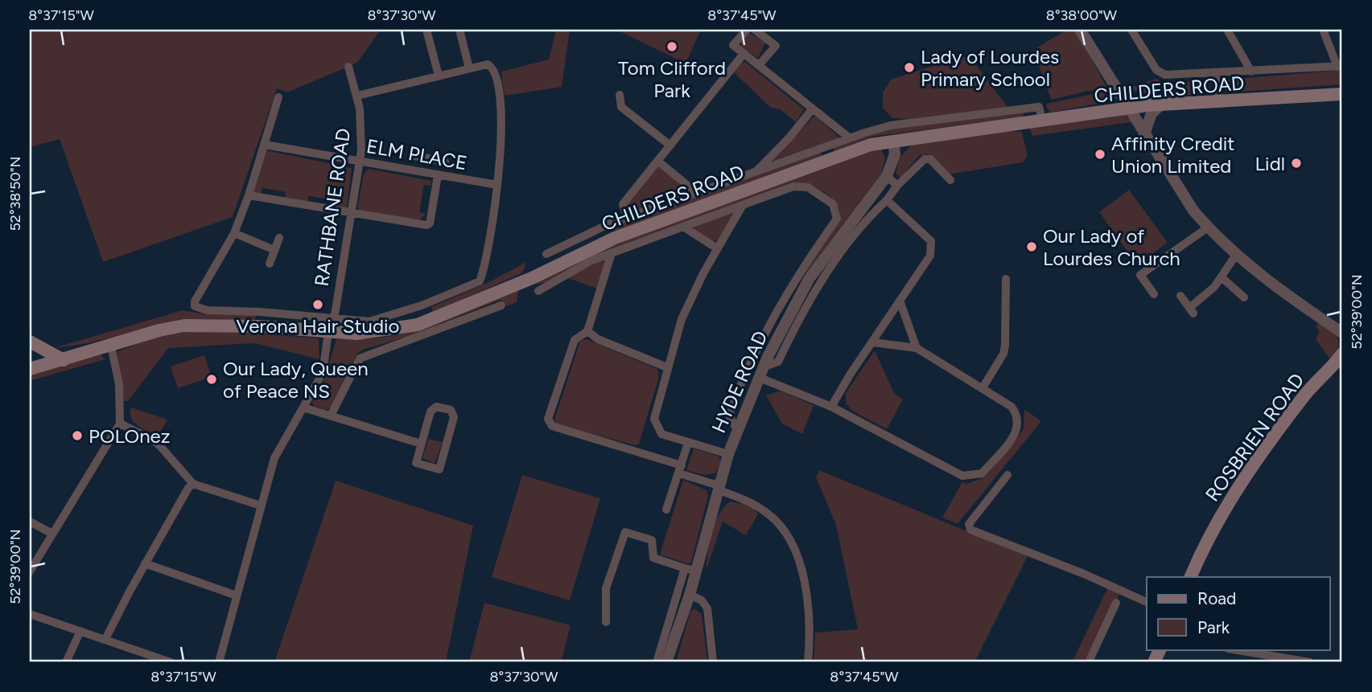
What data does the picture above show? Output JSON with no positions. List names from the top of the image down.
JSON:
{
  "streets": {
    "main road": ["CHILDERS ROAD", "ROSBRIEN ROAD"],
    "street": ["ELM PLACE", "RATHBANE ROAD", "HYDE ROAD"]
  },
  "crossings": [
    ["CHILDERS ROAD", "RATHBANE ROAD"],
    ["CHILDERS ROAD", "HYDE ROAD"],
    ["ELM PLACE", "RATHBANE ROAD"]
  ],
  "places": [
    "Tom Clifford Park",
    "Lady of Lourdes Primary School",
    "Affinity Credit Union Limited",
    "Lidl",
    "Our Lady of Lourdes Church",
    "Verona Hair Studio",
    "Our Lady, Queen of Peace NS",
    "POLOnez"
  ],
  "legend": ["Road", "Park"],
  "coordinates": [
    "8°37'15\"W",
    "8°37'30\"W",
    "8°37'45\"W",
    "8°38'00\"W",
    "52°38'50\"N",
    "52°39'00\"N"
  ]
}
